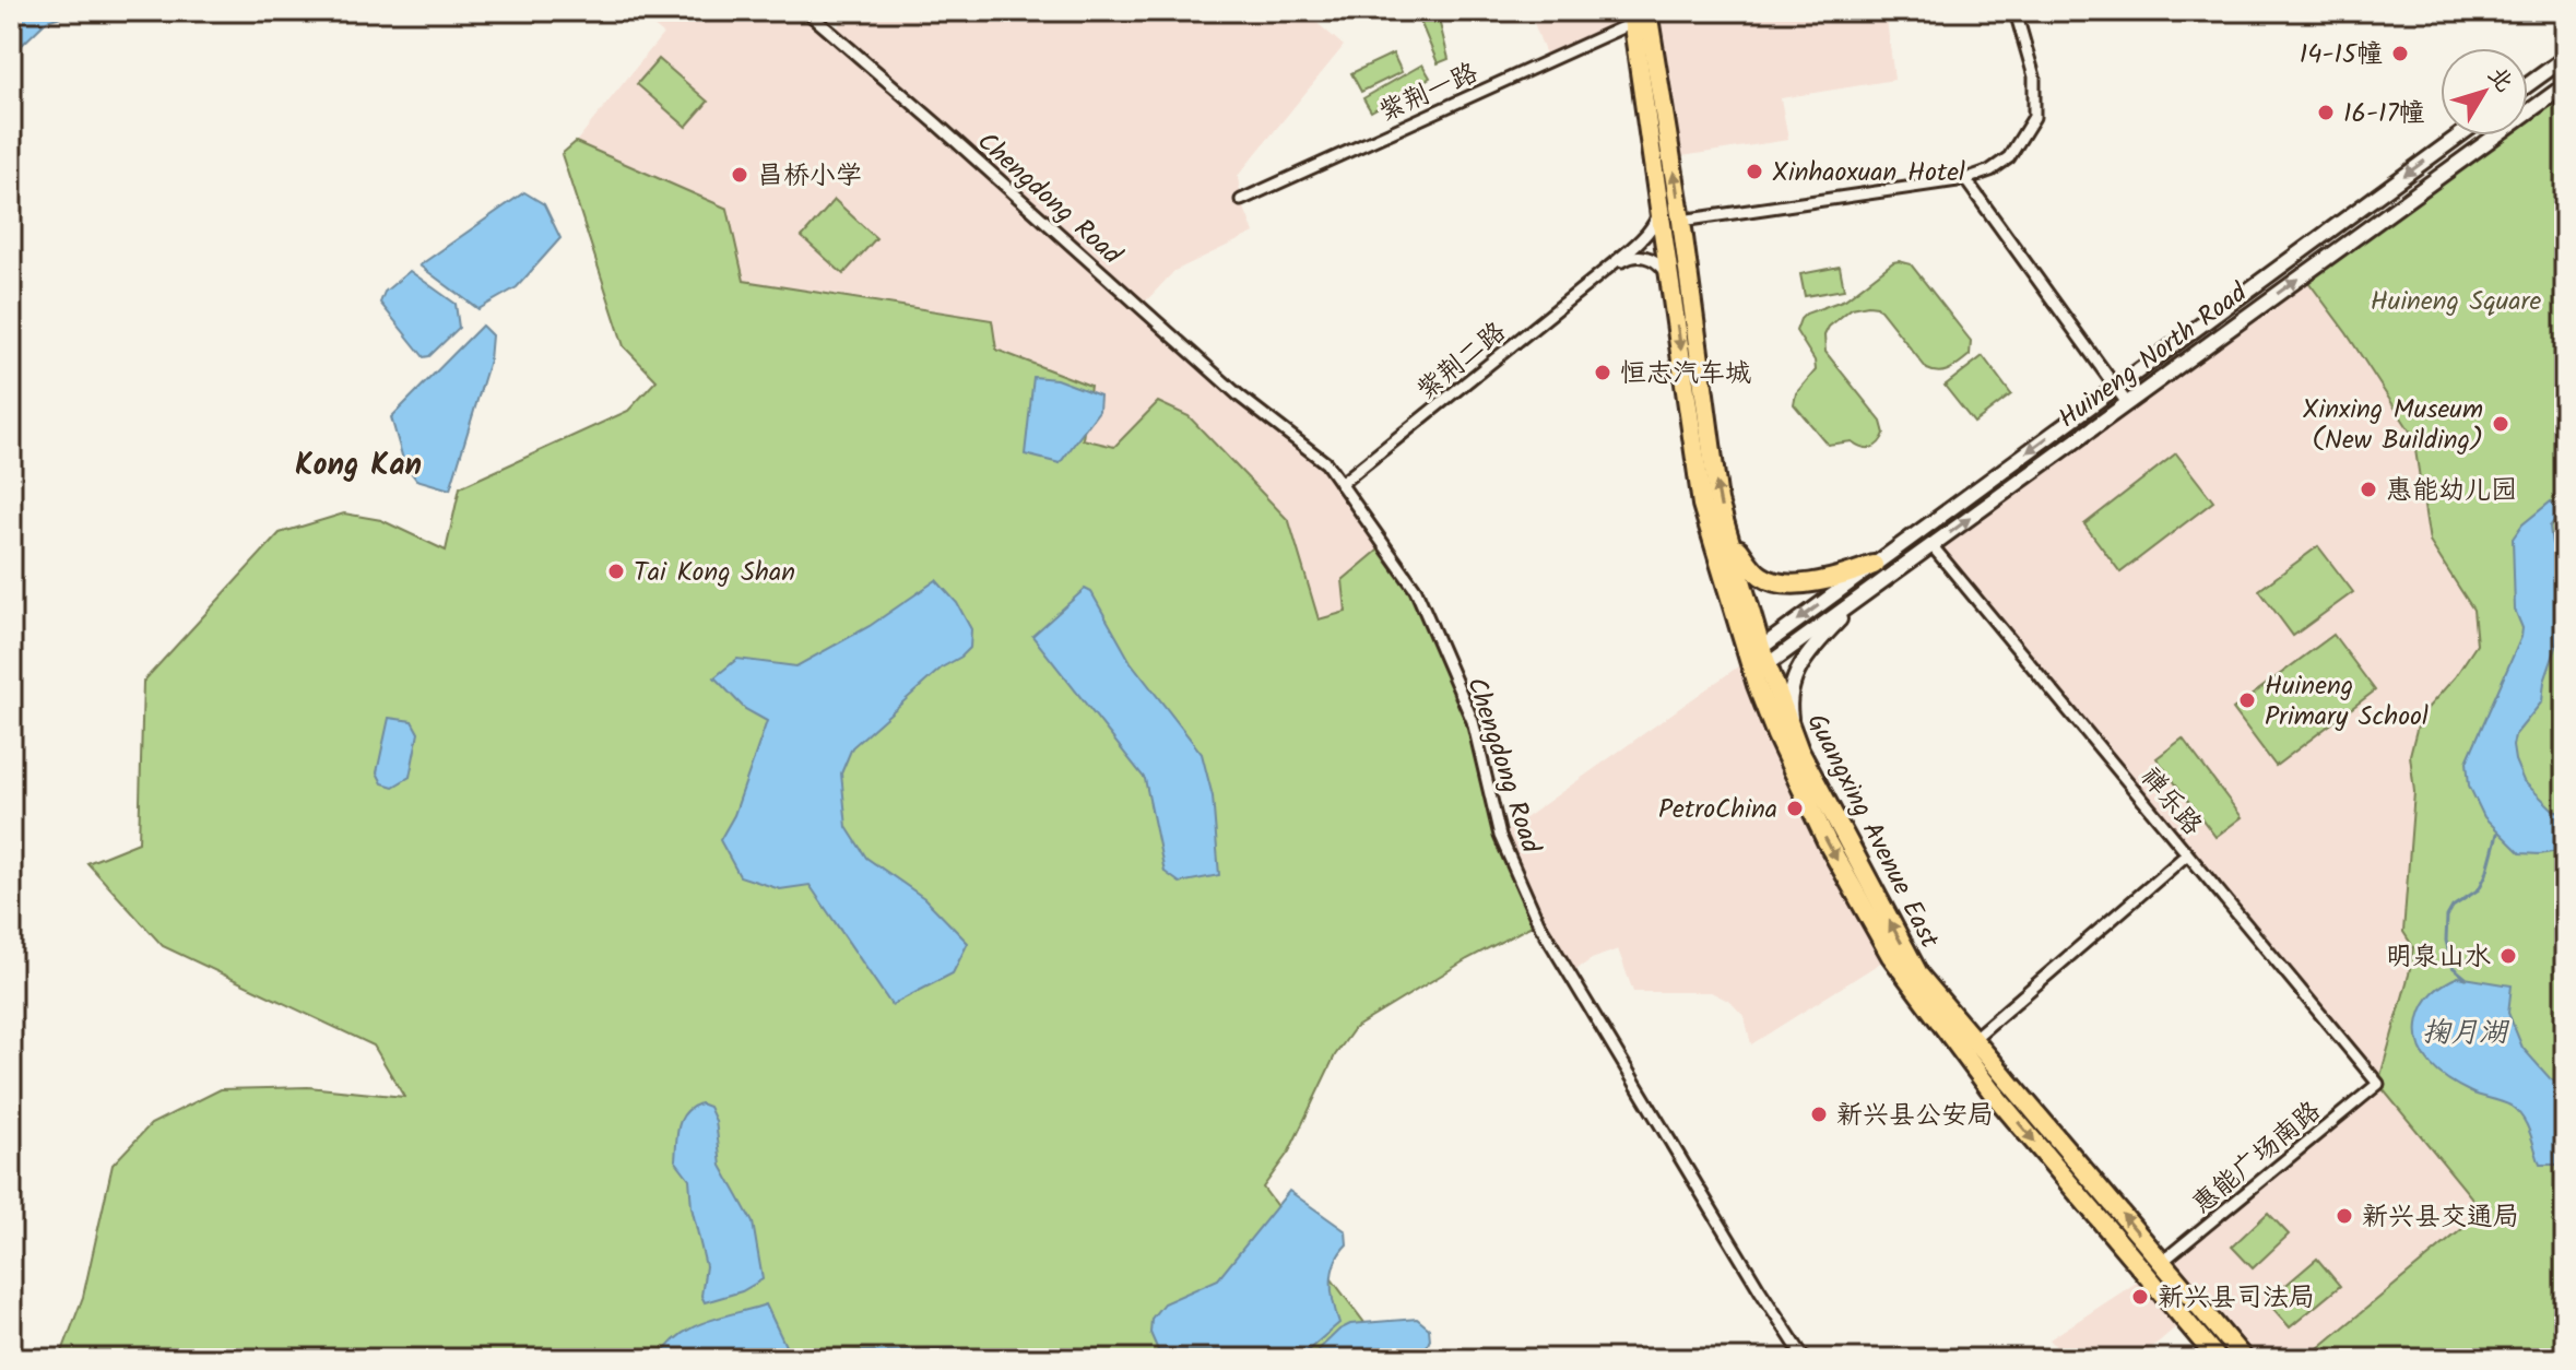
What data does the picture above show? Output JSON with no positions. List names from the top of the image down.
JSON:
{
  "streets": {
    "highway": ["Guangxing Avenue East"],
    "street": [
      "紫荆一路",
      "Chengdong Road",
      "Huineng North Road",
      "紫荆二路",
      "禅乐路",
      "惠能广场南路"
    ]
  },
  "crossings": [
    ["紫荆一路", "Guangxing Avenue East"],
    ["Chengdong Road", "紫荆二路"],
    ["Huineng North Road", "禅乐路"],
    ["Huineng North Road", "Guangxing Avenue East"],
    ["紫荆二路", "Guangxing Avenue East"],
    ["禅乐路", "惠能广场南路"],
    ["Guangxing Avenue East", "惠能广场南路"]
  ],
  "districts": ["Kong Kan"],
  "water": ["掬月湖"],
  "parks": ["Huineng Square"],
  "places": [
    "14-15幢",
    "16-17幢",
    "Xinhaoxuan Hotel",
    "昌桥小学",
    "恒志汽车城",
    "Xinxing Museum (New Building)",
    "惠能幼儿园",
    "Tai Kong Shan",
    "Huineng Primary School",
    "PetroChina",
    "明泉山水",
    "新兴县公安局",
    "新兴县交通局",
    "新兴县司法局"
  ],
  "north": "top right"
}
